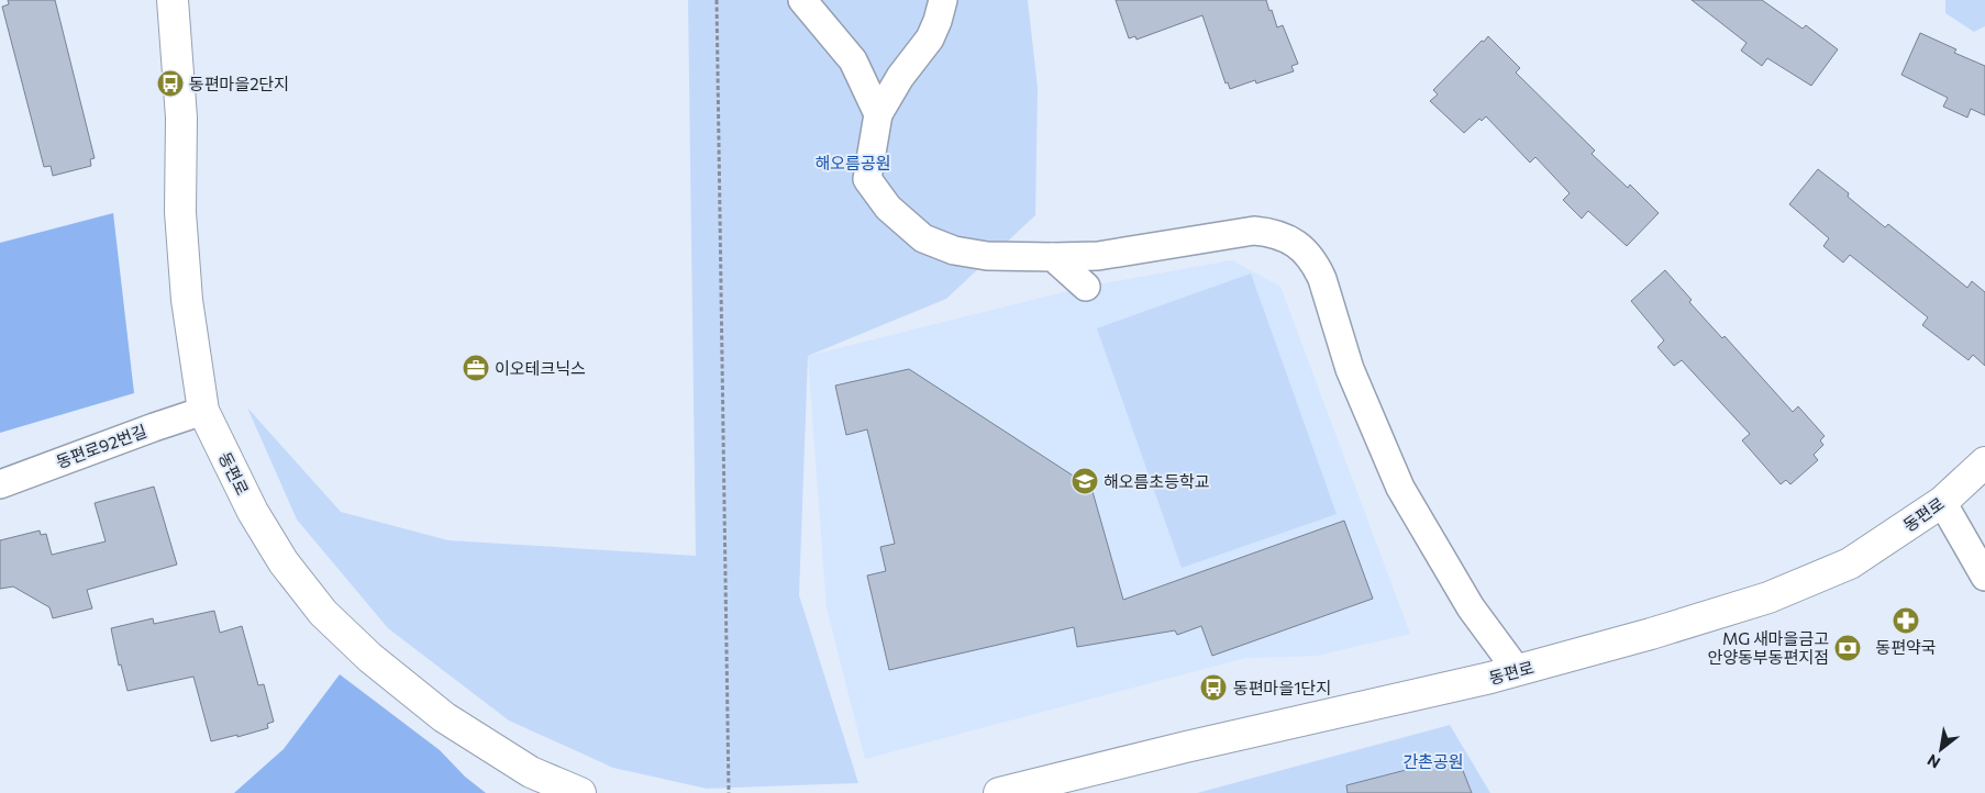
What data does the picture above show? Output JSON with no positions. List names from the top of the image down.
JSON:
{
  "streets": {
    "street": ["동편로92번길", "동편로"]
  },
  "crossings": [
    ["동편로92번길", "동편로"]
  ],
  "parks": ["해오름공원", "간촌공원"],
  "places": {
    "bus stop": ["동편마을2단지", "동편마을1단지"],
    "office": ["이오테크닉스"],
    "school or university": ["해오름초등학교"],
    "pharmacy": ["동편약국"],
    "bank": ["MG 새마을금고 안양동부동편지점"]
  },
  "north": "bottom left"
}
